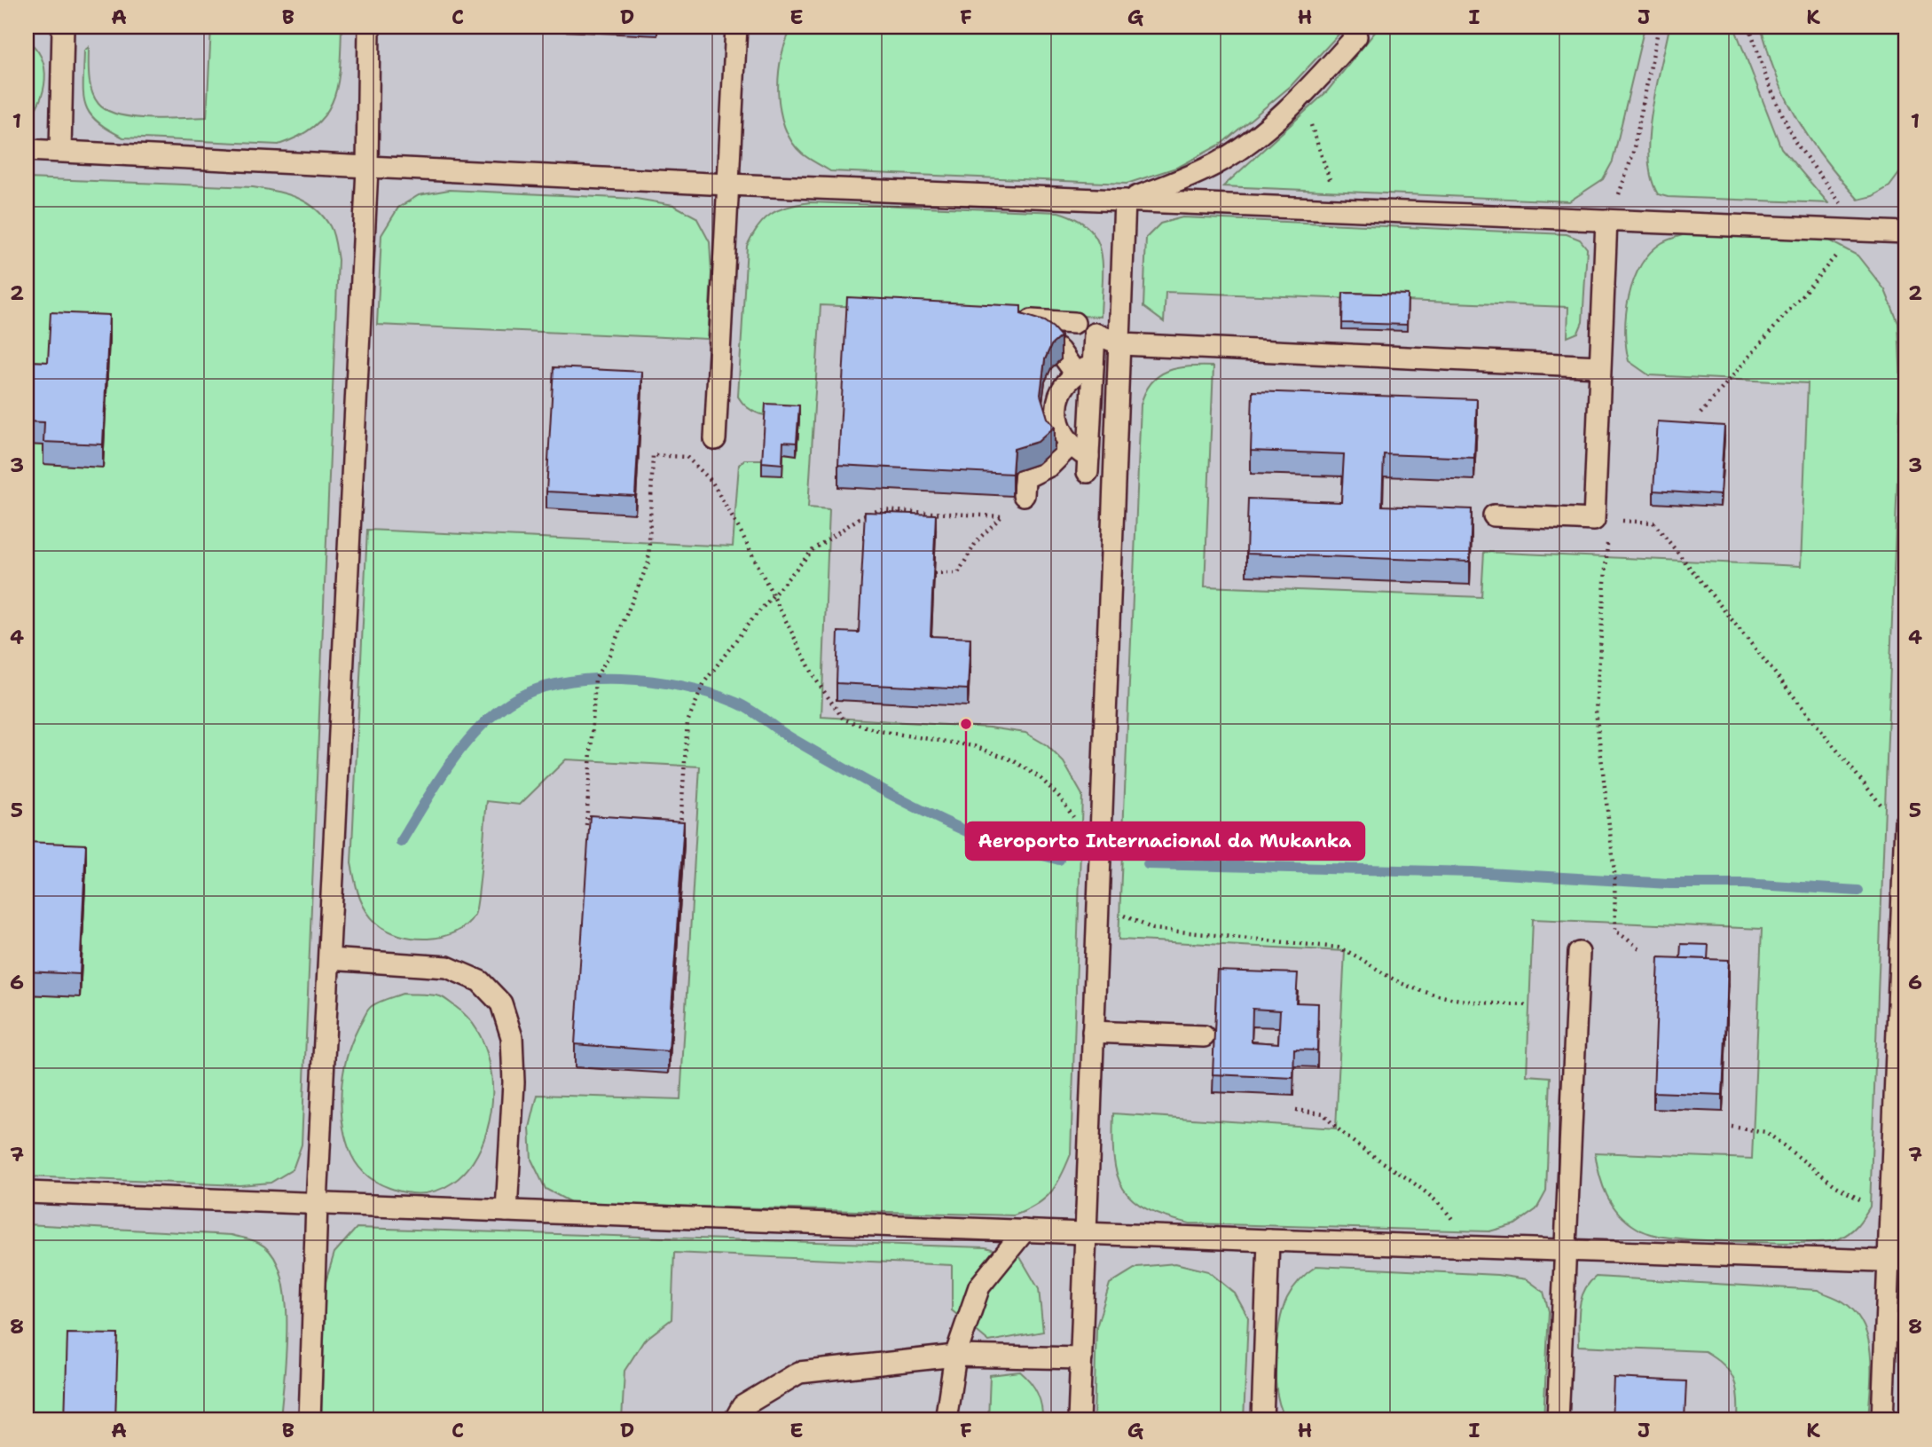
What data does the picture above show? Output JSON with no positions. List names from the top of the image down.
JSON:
{
  "places": ["Aeroporto Internacional da Mukanka"],
  "grid": {
    "columns": [
      "A",
      "B",
      "C",
      "D",
      "E",
      "F",
      "G",
      "H",
      "I",
      "J",
      "K"
    ],
    "rows": [
      "1",
      "2",
      "3",
      "4",
      "5",
      "6",
      "7",
      "8"
    ]
  }
}
